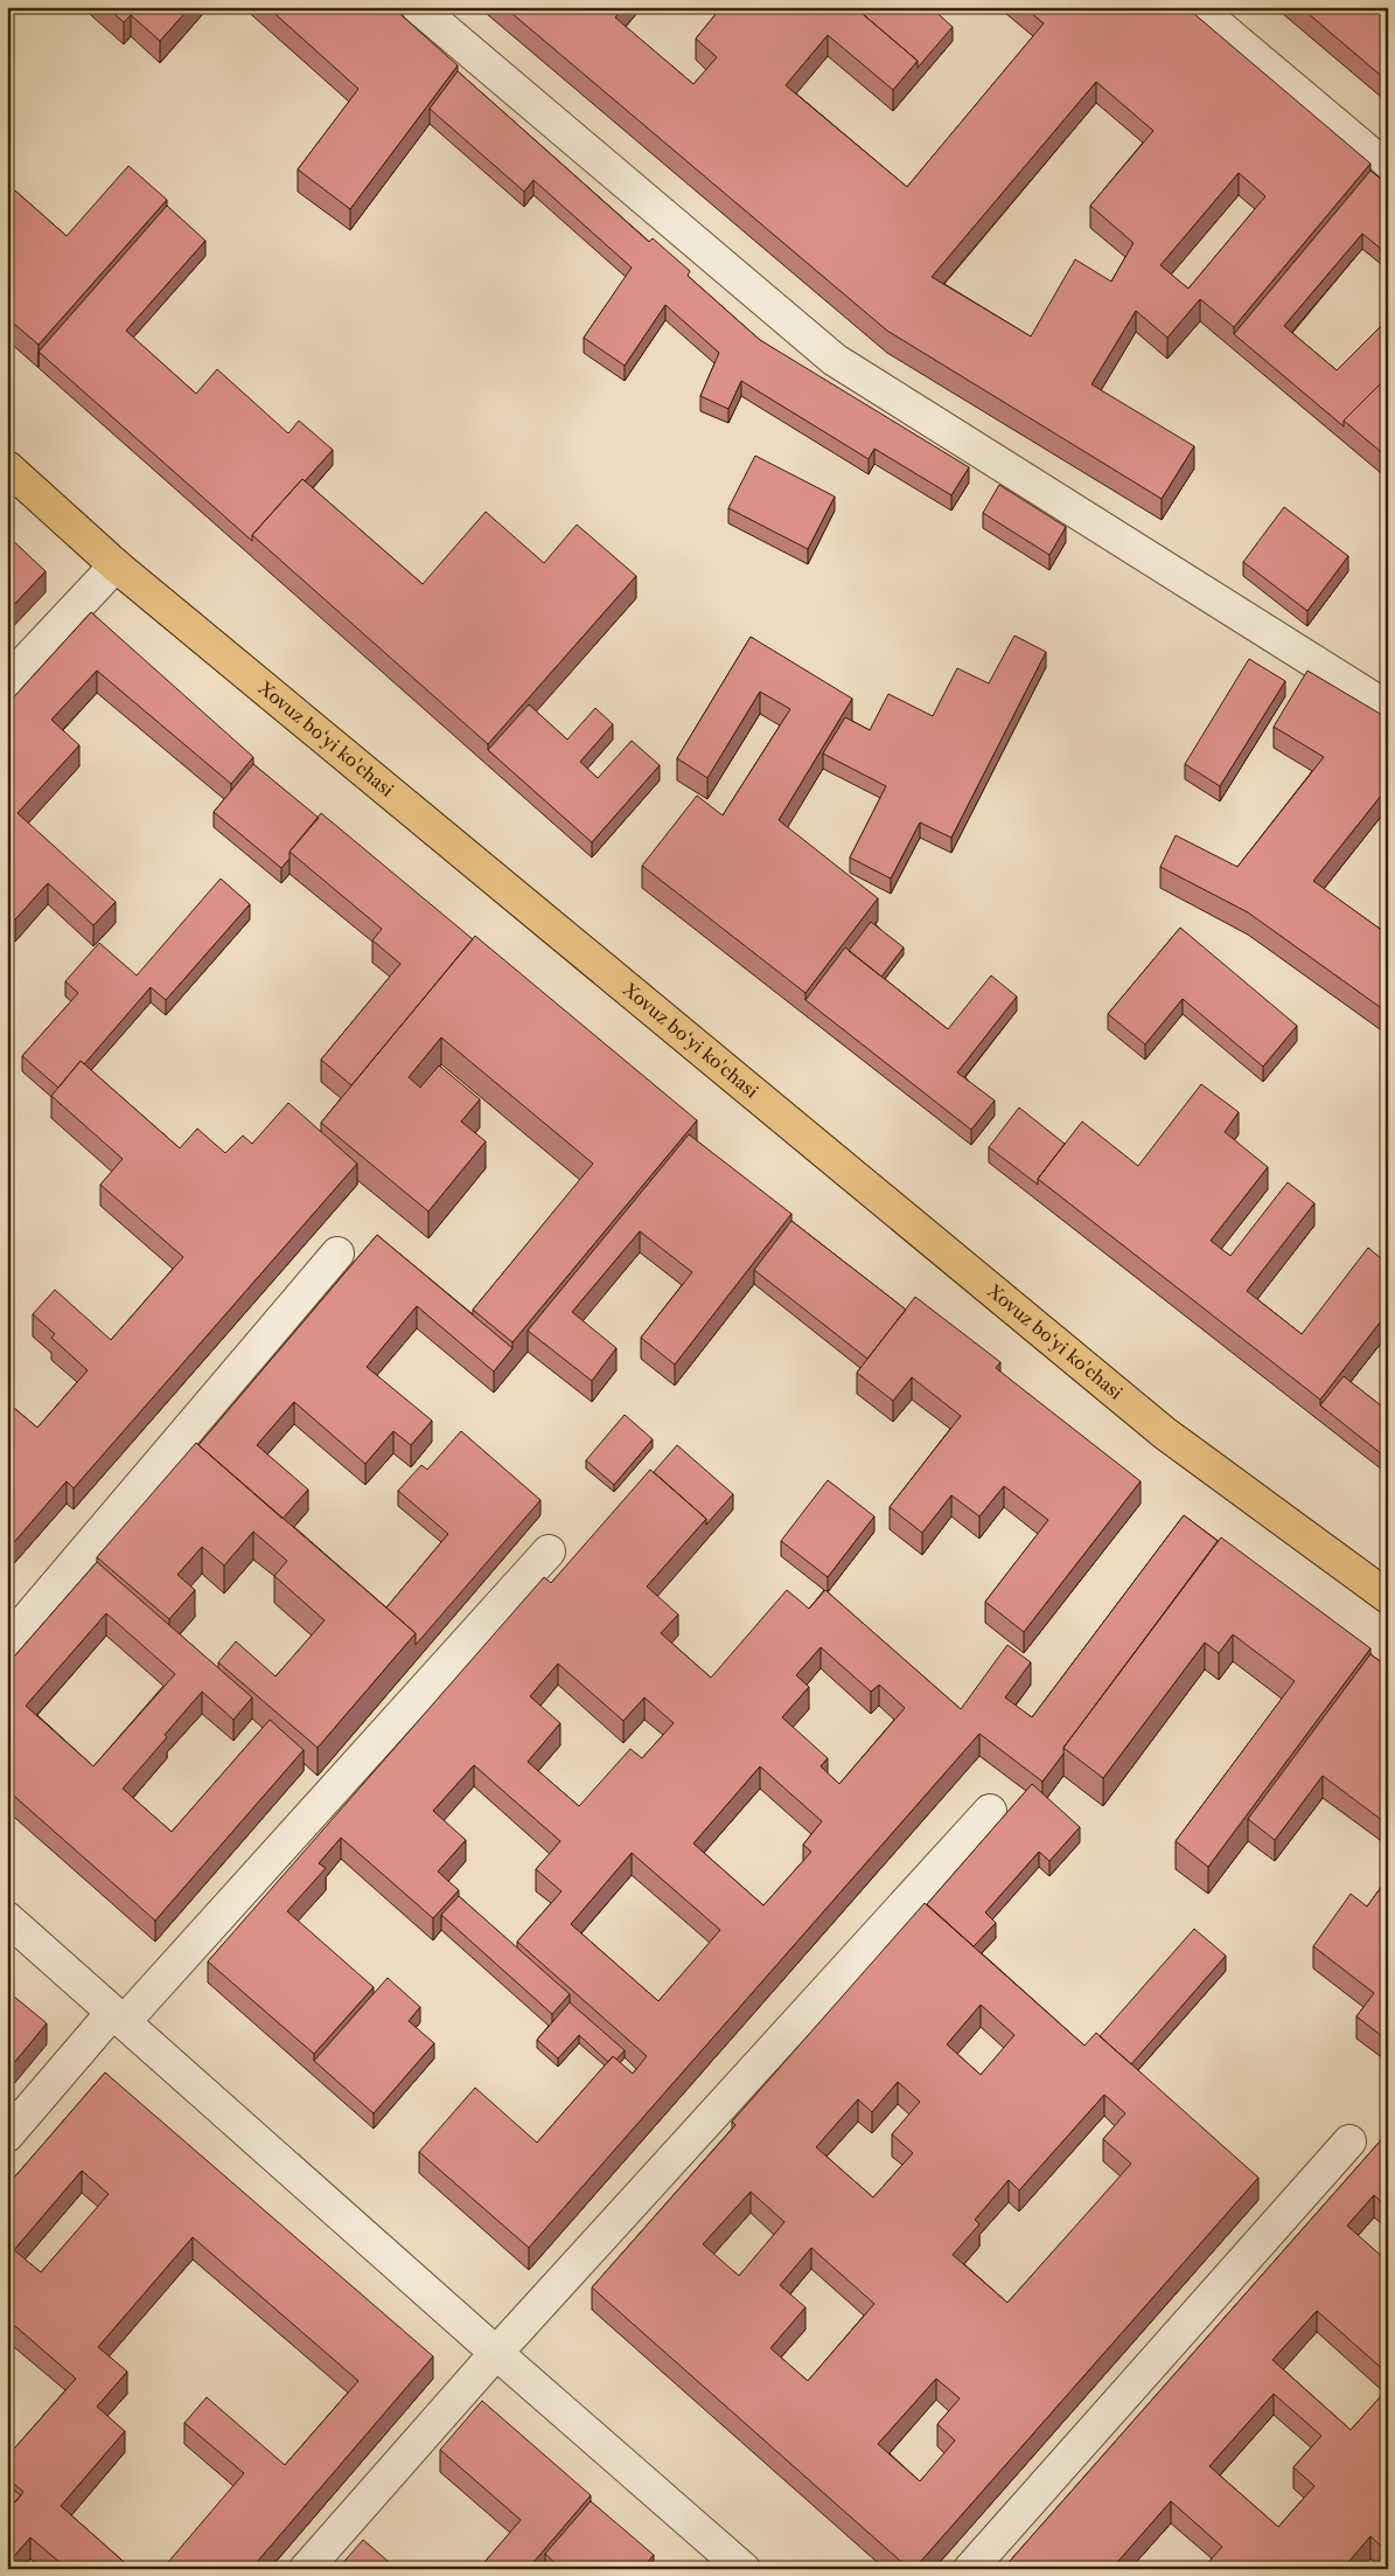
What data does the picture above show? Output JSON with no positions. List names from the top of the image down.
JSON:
{
  "streets": {
    "main road": ["Xovuz bo‘yi ko'chasi"]
  }
}
